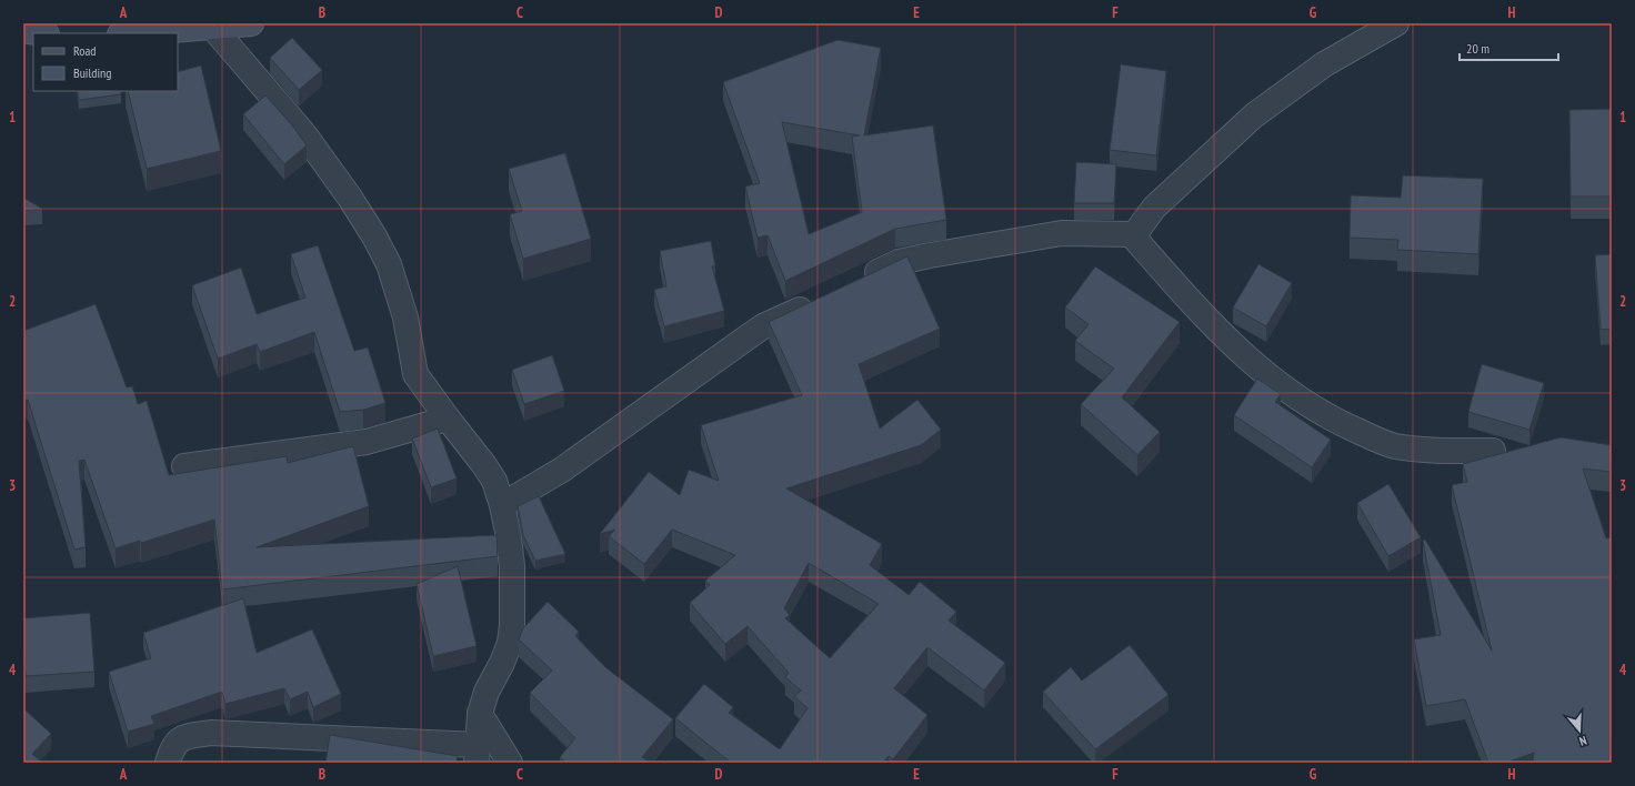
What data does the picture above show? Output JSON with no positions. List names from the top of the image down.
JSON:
{
  "legend": ["Road", "Building"],
  "scale_bar": "20 m",
  "north": "bottom",
  "grid": {
    "columns": [
      "A",
      "B",
      "C",
      "D",
      "E",
      "F",
      "G",
      "H"
    ],
    "rows": [
      "1",
      "2",
      "3",
      "4"
    ]
  }
}
